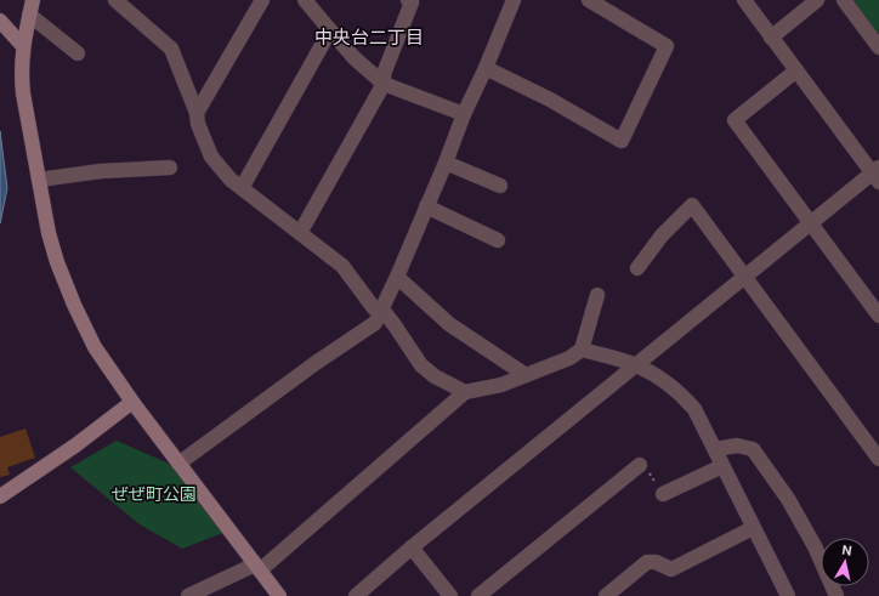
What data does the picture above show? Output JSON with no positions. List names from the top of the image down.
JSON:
{
  "districts": ["中央台二丁目"],
  "parks": ["ぜぜ町公園"],
  "north": "top"
}
